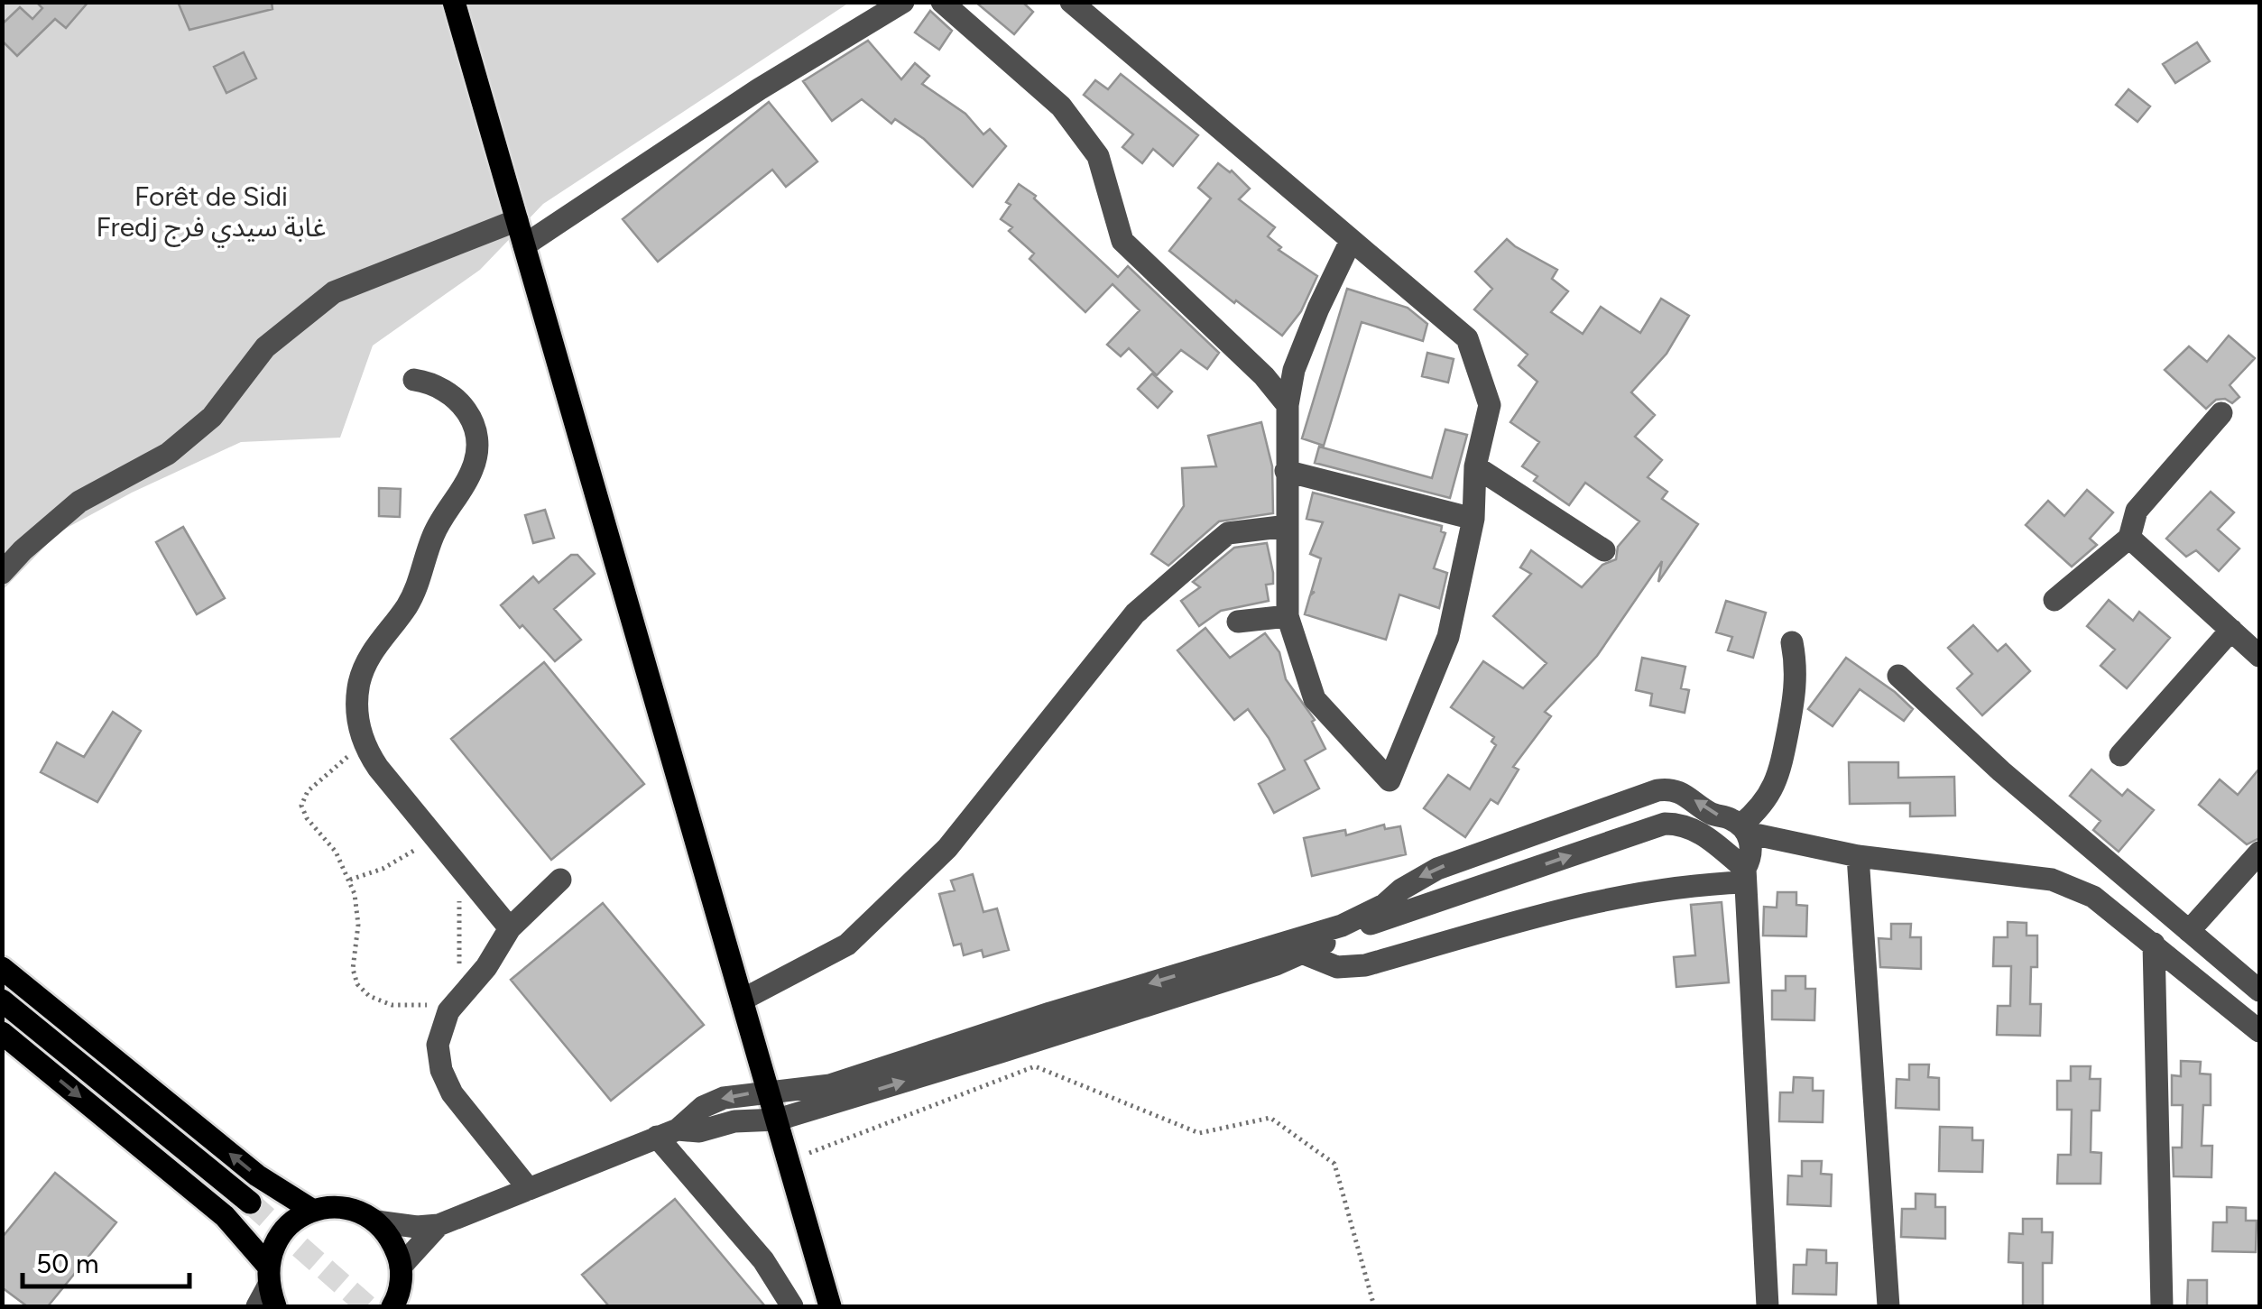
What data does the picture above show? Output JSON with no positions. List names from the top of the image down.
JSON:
{
  "parks": ["Forêt de Sidi Fredj غابة سيدي فرج"],
  "scale_bar": "50 m"
}
